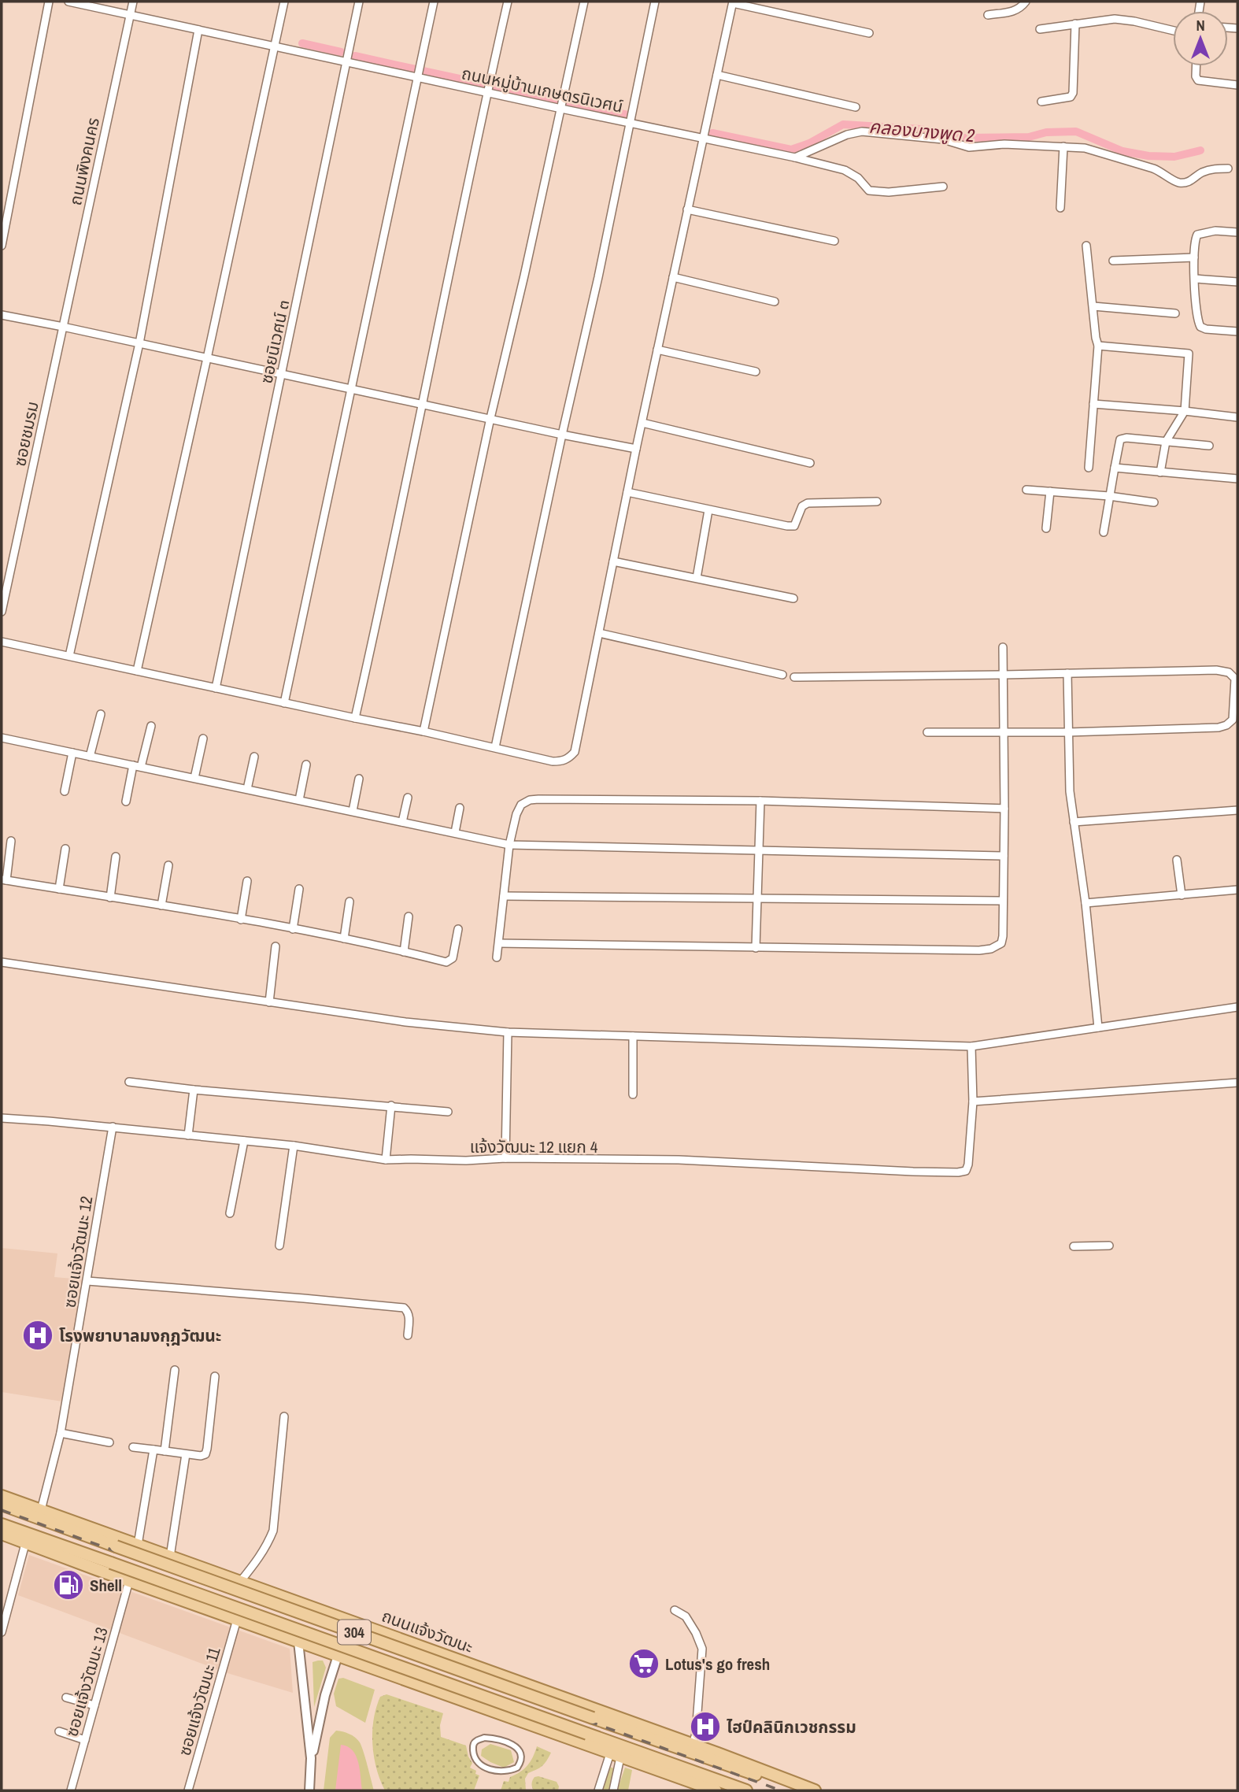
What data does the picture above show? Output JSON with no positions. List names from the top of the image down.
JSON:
{
  "streets": {
    "main road": ["ถนนแจ้งวัฒนะ", "304"],
    "street": [
      "ถนนหมู่บ้านเกษตรนิเวศน์",
      "ถนนพิงคนคร",
      "ซอยนิเวศน์ ๓",
      "ซอยชมรม",
      "แจ้งวัฒนะ 12 แยก 4",
      "ซอยแจ้งวัฒนะ 12",
      "ซอยแจ้งวัฒนะ 13",
      "ซอยแจ้งวัฒนะ 11"
    ]
  },
  "crossings": [
    ["ถนนหมู่บ้านเกษตรนิเวศน์", "ถนนพิงคนคร"],
    ["ถนนหมู่บ้านเกษตรนิเวศน์", "ซอยนิเวศน์ ๓"],
    ["ถนนพิงคนคร", "ซอยชมรม"],
    ["แจ้งวัฒนะ 12 แยก 4", "ซอยแจ้งวัฒนะ 12"],
    ["ซอยแจ้งวัฒนะ 12", "ถนนแจ้งวัฒนะ"],
    ["304", "ซอยแจ้งวัฒนะ 13"],
    ["304", "ซอยแจ้งวัฒนะ 11"]
  ],
  "water": ["คลองบางพูด 2"],
  "places": {
    "hospital": ["โรงพยาบาลมงกุฎวัฒนะ", "ไฮป์คลินิกเวชกรรม"],
    "fuel station": ["Shell"],
    "supermarket": ["Lotus's go fresh"]
  },
  "north": "top"
}
